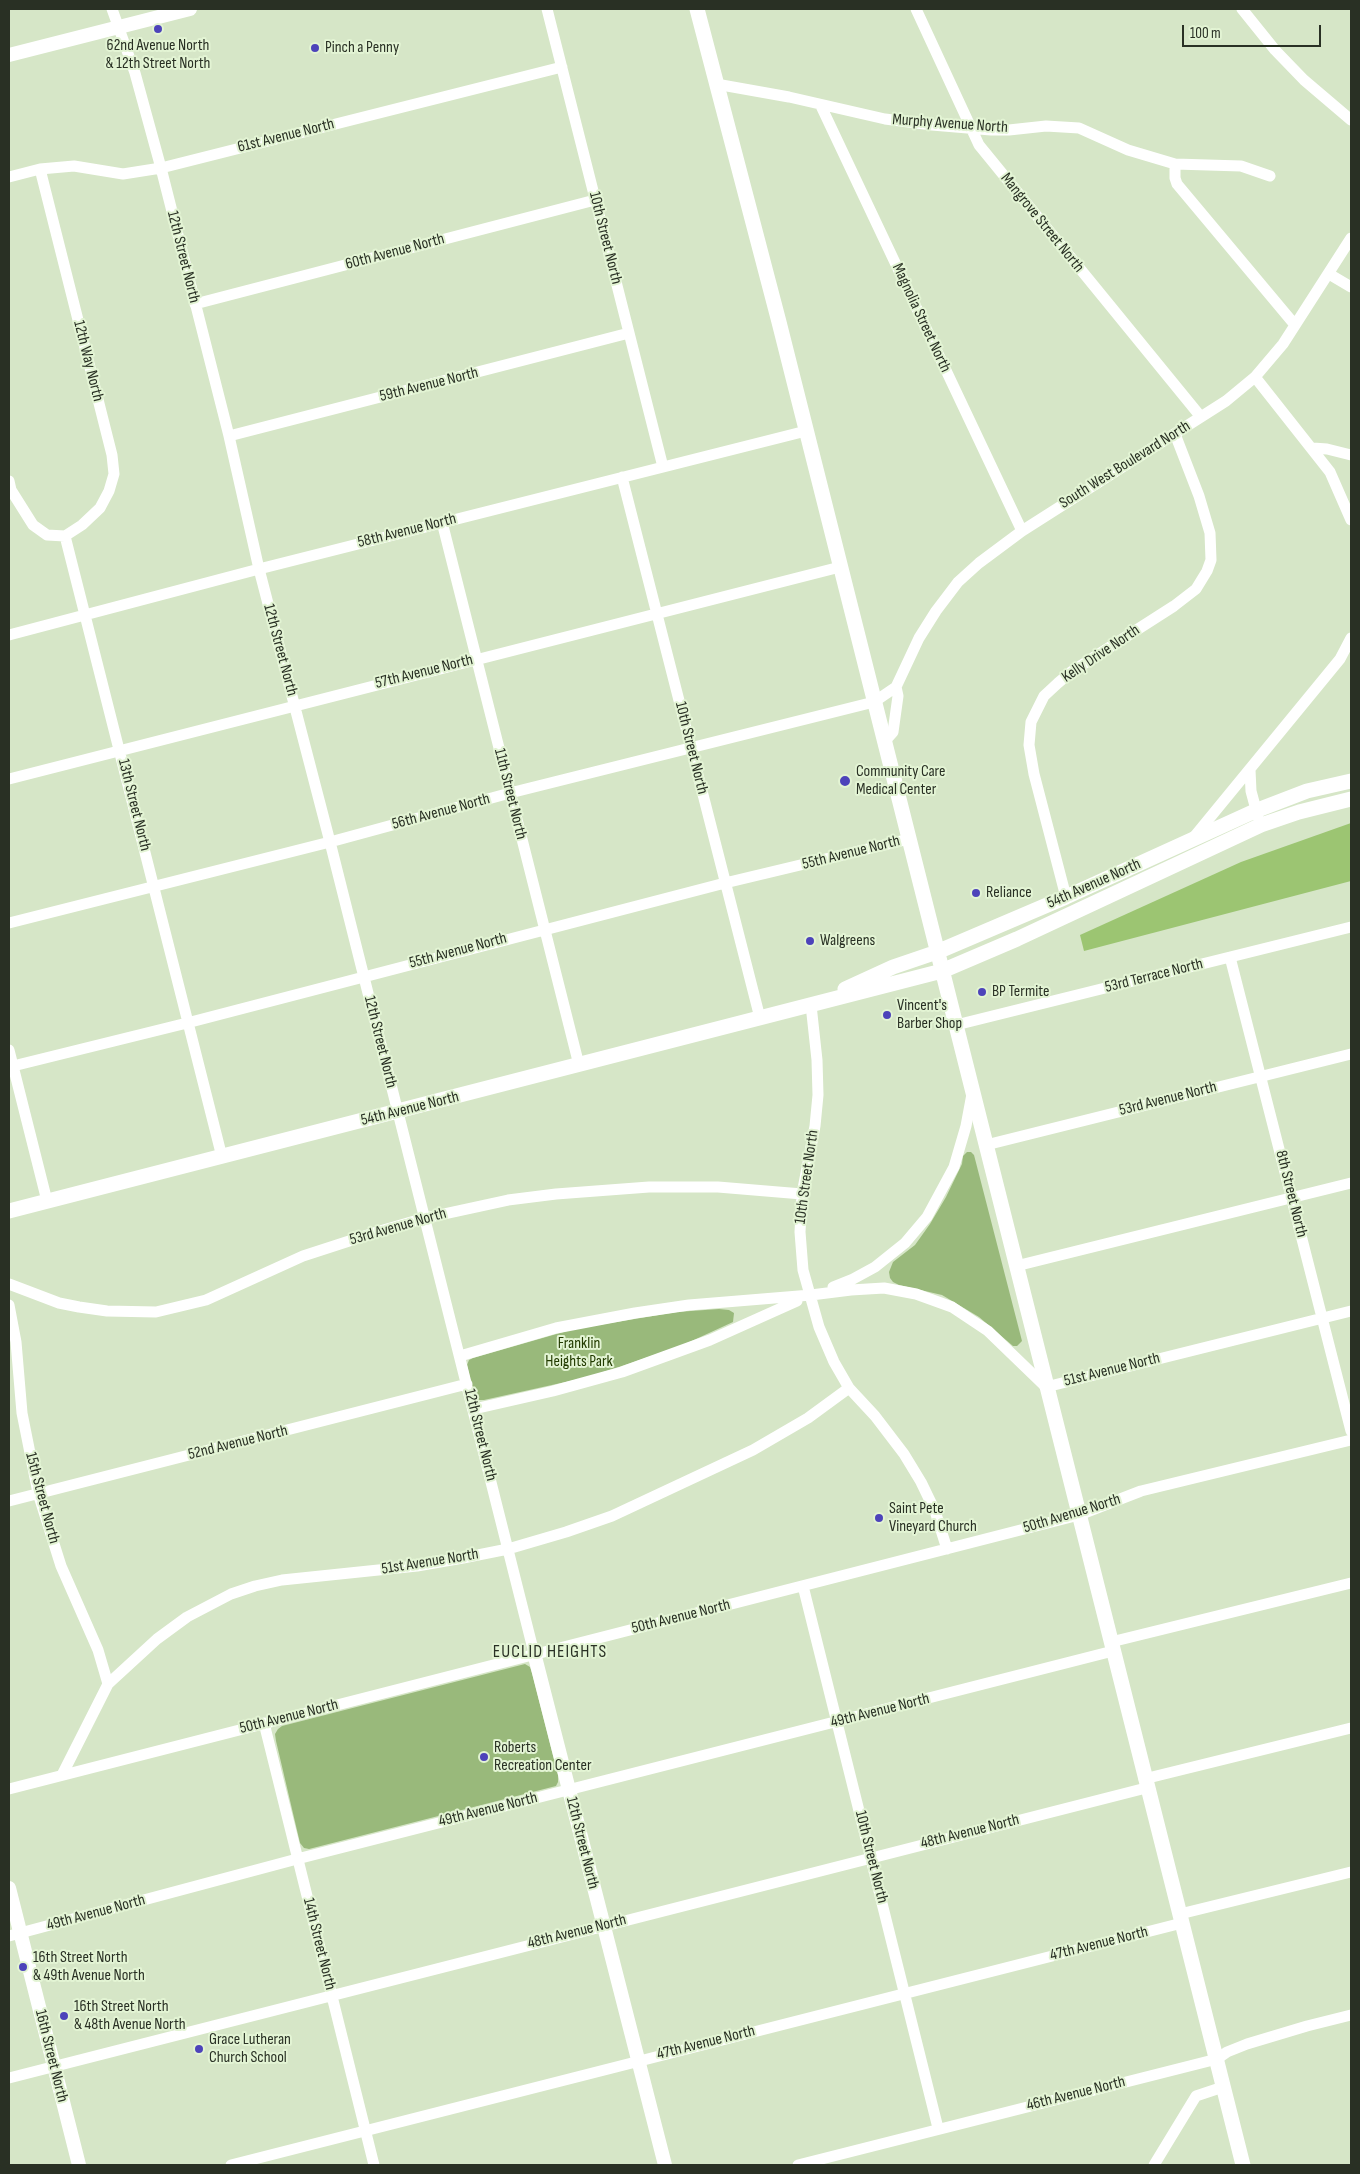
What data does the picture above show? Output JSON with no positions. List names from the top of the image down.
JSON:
{
  "streets": {
    "main road": ["54th Avenue North"],
    "street": [
      "Murphy Avenue North",
      "61st Avenue North",
      "Mangrove Street North",
      "10th Street North",
      "60th Avenue North",
      "12th Street North",
      "Magnolia Street North",
      "12th Way North",
      "59th Avenue North",
      "South West Boulevard North",
      "58th Avenue North",
      "Kelly Drive North",
      "57th Avenue North",
      "11th Street North",
      "13th Street North",
      "56th Avenue North",
      "55th Avenue North",
      "53rd Terrace North",
      "53rd Avenue North",
      "8th Street North",
      "51st Avenue North",
      "52nd Avenue North",
      "15th Street North",
      "50th Avenue North",
      "49th Avenue North",
      "48th Avenue North",
      "14th Street North",
      "47th Avenue North",
      "16th Street North",
      "46th Avenue North"
    ]
  },
  "crossings": [
    ["Murphy Avenue North", "Mangrove Street North"],
    ["Murphy Avenue North", "Magnolia Street North"],
    ["61st Avenue North", "10th Street North"],
    ["61st Avenue North", "12th Street North"],
    ["61st Avenue North", "12th Way North"],
    ["Mangrove Street North", "South West Boulevard North"],
    ["10th Street North", "60th Avenue North"],
    ["10th Street North", "59th Avenue North"],
    ["10th Street North", "58th Avenue North"],
    ["10th Street North", "57th Avenue North"],
    ["10th Street North", "56th Avenue North"],
    ["10th Street North", "55th Avenue North"],
    ["10th Street North", "54th Avenue North"],
    ["10th Street North", "53rd Avenue North"],
    ["10th Street North", "51st Avenue North"],
    ["10th Street North", "50th Avenue North"],
    ["10th Street North", "49th Avenue North"],
    ["10th Street North", "48th Avenue North"],
    ["10th Street North", "47th Avenue North"],
    ["10th Street North", "46th Avenue North"],
    ["60th Avenue North", "12th Street North"],
    ["12th Street North", "59th Avenue North"],
    ["12th Street North", "58th Avenue North"],
    ["12th Street North", "57th Avenue North"],
    ["12th Street North", "56th Avenue North"],
    ["12th Street North", "55th Avenue North"],
    ["12th Street North", "54th Avenue North"],
    ["12th Street North", "53rd Avenue North"],
    ["12th Street North", "51st Avenue North"],
    ["12th Street North", "52nd Avenue North"],
    ["12th Street North", "50th Avenue North"],
    ["12th Street North", "49th Avenue North"],
    ["12th Street North", "48th Avenue North"],
    ["12th Street North", "47th Avenue North"],
    ["Magnolia Street North", "South West Boulevard North"],
    ["12th Way North", "13th Street North"],
    ["South West Boulevard North", "Kelly Drive North"],
    ["58th Avenue North", "11th Street North"],
    ["58th Avenue North", "13th Street North"],
    ["Kelly Drive North", "54th Avenue North"],
    ["57th Avenue North", "11th Street North"],
    ["57th Avenue North", "13th Street North"],
    ["11th Street North", "56th Avenue North"],
    ["11th Street North", "55th Avenue North"],
    ["11th Street North", "54th Avenue North"],
    ["13th Street North", "56th Avenue North"],
    ["13th Street North", "55th Avenue North"],
    ["13th Street North", "54th Avenue North"],
    ["53rd Terrace North", "8th Street North"],
    ["53rd Avenue North", "8th Street North"],
    ["8th Street North", "51st Avenue North"],
    ["51st Avenue North", "15th Street North"],
    ["51st Avenue North", "50th Avenue North"],
    ["52nd Avenue North", "15th Street North"],
    ["50th Avenue North", "14th Street North"],
    ["49th Avenue North", "14th Street North"],
    ["49th Avenue North", "16th Street North"],
    ["48th Avenue North", "14th Street North"],
    ["48th Avenue North", "16th Street North"],
    ["14th Street North", "47th Avenue North"]
  ],
  "districts": ["EUCLID HEIGHTS"],
  "parks": ["Franklin Heights Park"],
  "places": [
    "62nd Avenue North & 12th Street North",
    "Pinch a Penny",
    "Community Care Medical Center",
    "Reliance",
    "Walgreens",
    "BP Termite",
    "Vincent's Barber Shop",
    "Saint Pete Vineyard Church",
    "Roberts Recreation Center",
    "16th Street North & 49th Avenue North",
    "16th Street North & 48th Avenue North",
    "Grace Lutheran Church School"
  ],
  "scale_bar": "100 m"
}
